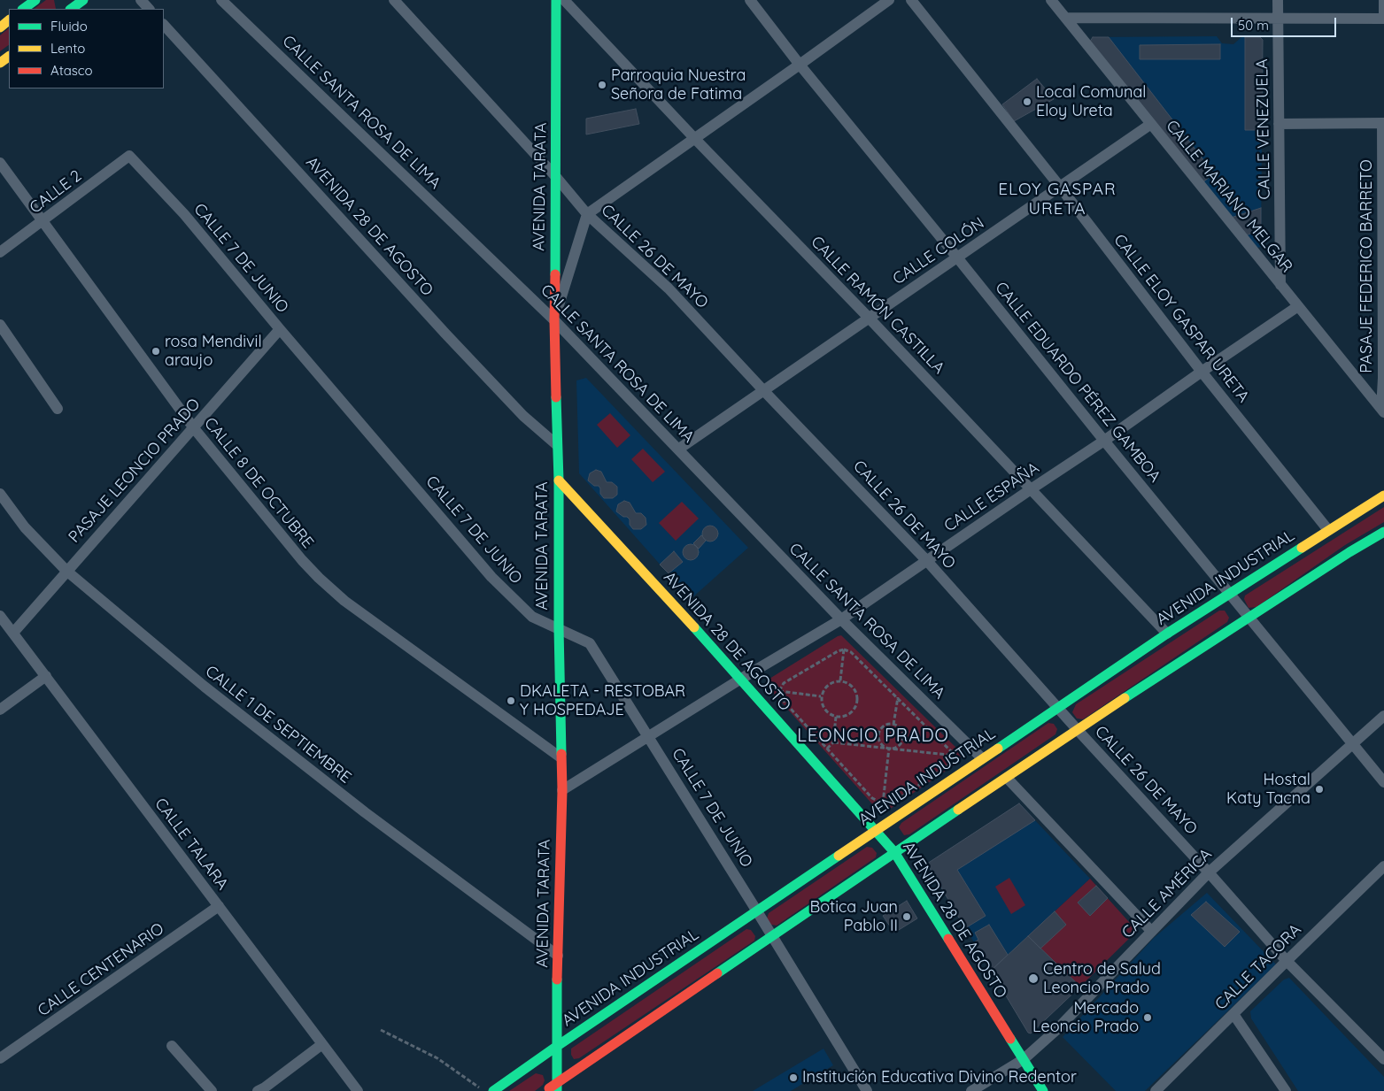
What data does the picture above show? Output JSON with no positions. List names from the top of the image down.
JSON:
{
  "streets": {
    "main road": ["AVENIDA TARATA", "AVENIDA 28 DE AGOSTO", "AVENIDA INDUSTRIAL"],
    "street": [
      "CALLE SANTA ROSA DE LIMA",
      "CALLE VENEZUELA",
      "CALLE 2",
      "CALLE MARIANO MELGAR",
      "CALLE COLÓN",
      "CALLE 26 DE MAYO",
      "CALLE 7 DE JUNIO",
      "PASAJE FEDERICO BARRETO",
      "CALLE RAMÓN CASTILLA",
      "CALLE ELOY GASPAR URETA",
      "CALLE EDUARDO PÉREZ GAMBOA",
      "PASAJE LEONCIO PRADO",
      "CALLE 8 DE OCTUBRE",
      "CALLE ESPAÑA",
      "CALLE 1 DE SEPTIEMBRE",
      "CALLE TALARA",
      "CALLE AMÉRICA",
      "CALLE TACORA",
      "CALLE CENTENARIO"
    ]
  },
  "crossings": [
    ["CALLE SANTA ROSA DE LIMA", "AVENIDA TARATA"],
    ["CALLE SANTA ROSA DE LIMA", "CALLE COLÓN"],
    ["CALLE SANTA ROSA DE LIMA", "CALLE ESPAÑA"],
    ["CALLE SANTA ROSA DE LIMA", "AVENIDA INDUSTRIAL"],
    ["CALLE VENEZUELA", "CALLE MARIANO MELGAR"],
    ["AVENIDA TARATA", "AVENIDA 28 DE AGOSTO"],
    ["AVENIDA TARATA", "CALLE 26 DE MAYO"],
    ["AVENIDA TARATA", "CALLE 7 DE JUNIO"],
    ["AVENIDA TARATA", "CALLE 8 DE OCTUBRE"],
    ["AVENIDA TARATA", "CALLE ESPAÑA"],
    ["AVENIDA TARATA", "AVENIDA INDUSTRIAL"],
    ["AVENIDA TARATA", "CALLE 1 DE SEPTIEMBRE"],
    ["CALLE 2", "CALLE 7 DE JUNIO"],
    ["CALLE 2", "CALLE 8 DE OCTUBRE"],
    ["CALLE MARIANO MELGAR", "CALLE COLÓN"],
    ["CALLE MARIANO MELGAR", "PASAJE FEDERICO BARRETO"],
    ["CALLE MARIANO MELGAR", "CALLE ESPAÑA"],
    ["AVENIDA 28 DE AGOSTO", "CALLE ESPAÑA"],
    ["AVENIDA 28 DE AGOSTO", "AVENIDA INDUSTRIAL"],
    ["AVENIDA 28 DE AGOSTO", "CALLE AMÉRICA"],
    ["CALLE COLÓN", "CALLE 26 DE MAYO"],
    ["CALLE COLÓN", "CALLE RAMÓN CASTILLA"],
    ["CALLE COLÓN", "CALLE ELOY GASPAR URETA"],
    ["CALLE COLÓN", "CALLE EDUARDO PÉREZ GAMBOA"],
    ["CALLE 26 DE MAYO", "CALLE ESPAÑA"],
    ["CALLE 26 DE MAYO", "AVENIDA INDUSTRIAL"],
    ["CALLE 26 DE MAYO", "CALLE AMÉRICA"],
    ["CALLE 26 DE MAYO", "CALLE TACORA"],
    ["CALLE 7 DE JUNIO", "PASAJE LEONCIO PRADO"],
    ["CALLE 7 DE JUNIO", "CALLE ESPAÑA"],
    ["CALLE 7 DE JUNIO", "AVENIDA INDUSTRIAL"],
    ["CALLE RAMÓN CASTILLA", "CALLE ESPAÑA"],
    ["CALLE RAMÓN CASTILLA", "AVENIDA INDUSTRIAL"],
    ["CALLE ELOY GASPAR URETA", "CALLE ESPAÑA"],
    ["CALLE ELOY GASPAR URETA", "AVENIDA INDUSTRIAL"],
    ["CALLE EDUARDO PÉREZ GAMBOA", "CALLE ESPAÑA"],
    ["CALLE EDUARDO PÉREZ GAMBOA", "AVENIDA INDUSTRIAL"],
    ["CALLE EDUARDO PÉREZ GAMBOA", "CALLE AMÉRICA"],
    ["PASAJE LEONCIO PRADO", "CALLE 8 DE OCTUBRE"],
    ["PASAJE LEONCIO PRADO", "CALLE 1 DE SEPTIEMBRE"],
    ["PASAJE LEONCIO PRADO", "CALLE TALARA"],
    ["CALLE TALARA", "CALLE CENTENARIO"]
  ],
  "districts": ["ELOY GASPAR URETA", "LEONCIO PRADO"],
  "places": [
    "Parroquia Nuestra Señora de Fatima",
    "Local Comunal Eloy Ureta",
    "rosa Mendivil araujo",
    "DKALETA - RESTOBAR Y HOSPEDAJE",
    "Hostal Katy Tacna",
    "Botica Juan Pablo II",
    "Centro de Salud Leoncio Prado",
    "Mercado Leoncio Prado",
    "Institución Educativa Divino Redentor"
  ],
  "legend": ["Fluido", "Lento", "Atasco"],
  "scale_bar": "50 m"
}
